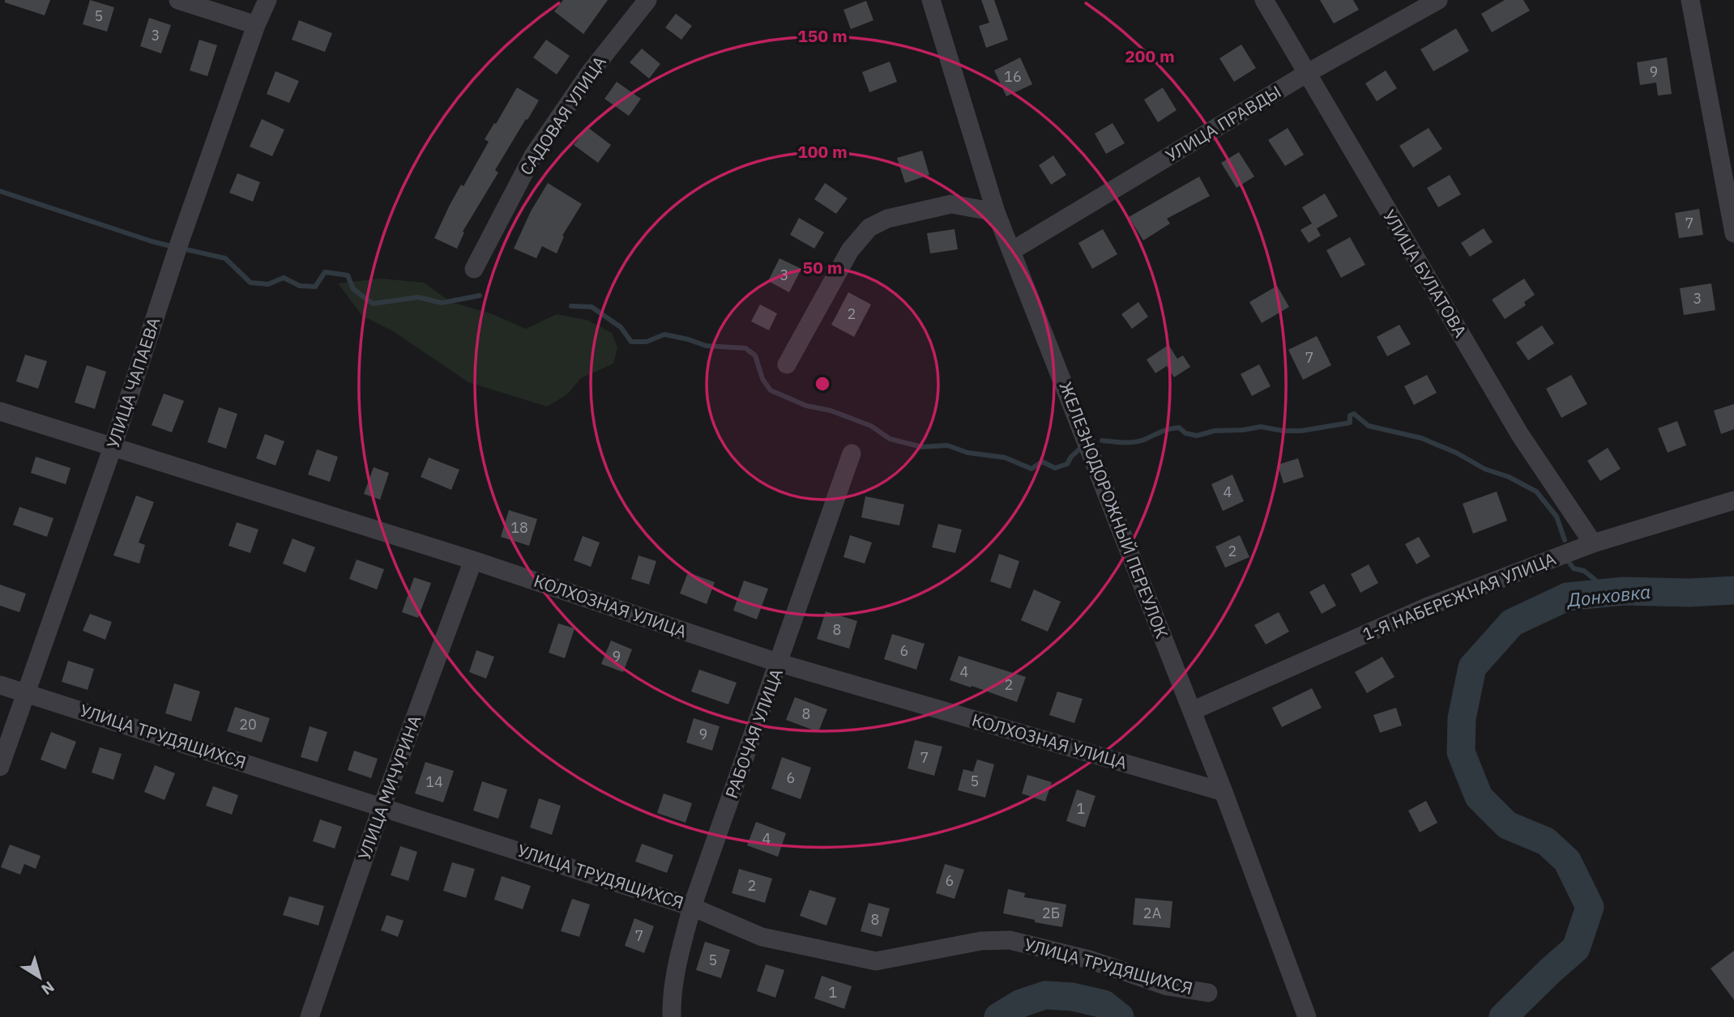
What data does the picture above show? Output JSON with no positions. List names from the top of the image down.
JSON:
{
  "streets": {
    "street": [
      "САДОВАЯ УЛИЦА",
      "УЛИЦА ПРАВДЫ",
      "УЛИЦА БУЛАТОВА",
      "УЛИЦА ЧАПАЕВА",
      "ЖЕЛЕЗНОДОРОЖНЫЙ ПЕРЕУЛОК",
      "1-Я НАБЕРЕЖНАЯ УЛИЦА",
      "КОЛХОЗНАЯ УЛИЦА",
      "РАБОЧАЯ УЛИЦА",
      "УЛИЦА ТРУДЯЩИХСЯ",
      "УЛИЦА МИЧУРИНА"
    ]
  },
  "crossings": [
    ["УЛИЦА ПРАВДЫ", "УЛИЦА БУЛАТОВА"],
    ["УЛИЦА ПРАВДЫ", "ЖЕЛЕЗНОДОРОЖНЫЙ ПЕРЕУЛОК"],
    ["УЛИЦА БУЛАТОВА", "1-Я НАБЕРЕЖНАЯ УЛИЦА"],
    ["УЛИЦА ЧАПАЕВА", "КОЛХОЗНАЯ УЛИЦА"],
    ["УЛИЦА ЧАПАЕВА", "УЛИЦА ТРУДЯЩИХСЯ"],
    ["ЖЕЛЕЗНОДОРОЖНЫЙ ПЕРЕУЛОК", "1-Я НАБЕРЕЖНАЯ УЛИЦА"],
    ["ЖЕЛЕЗНОДОРОЖНЫЙ ПЕРЕУЛОК", "КОЛХОЗНАЯ УЛИЦА"],
    ["КОЛХОЗНАЯ УЛИЦА", "РАБОЧАЯ УЛИЦА"],
    ["КОЛХОЗНАЯ УЛИЦА", "УЛИЦА МИЧУРИНА"],
    ["РАБОЧАЯ УЛИЦА", "УЛИЦА ТРУДЯЩИХСЯ"],
    ["УЛИЦА ТРУДЯЩИХСЯ", "УЛИЦА МИЧУРИНА"]
  ],
  "water": ["Донховка"],
  "house_numbers": [
    "5",
    "3",
    "9",
    "16",
    "7",
    "3",
    "3",
    "2",
    "7",
    "4",
    "18",
    "2",
    "8",
    "6",
    "9",
    "4",
    "2",
    "8",
    "20",
    "9",
    "7",
    "6",
    "5",
    "14",
    "1",
    "4",
    "6",
    "2",
    "2Б",
    "2А",
    "8",
    "7",
    "5",
    "1"
  ],
  "north": "bottom right",
  "rings": [
    "150 m",
    "200 m",
    "100 m",
    "50 m"
  ]
}
